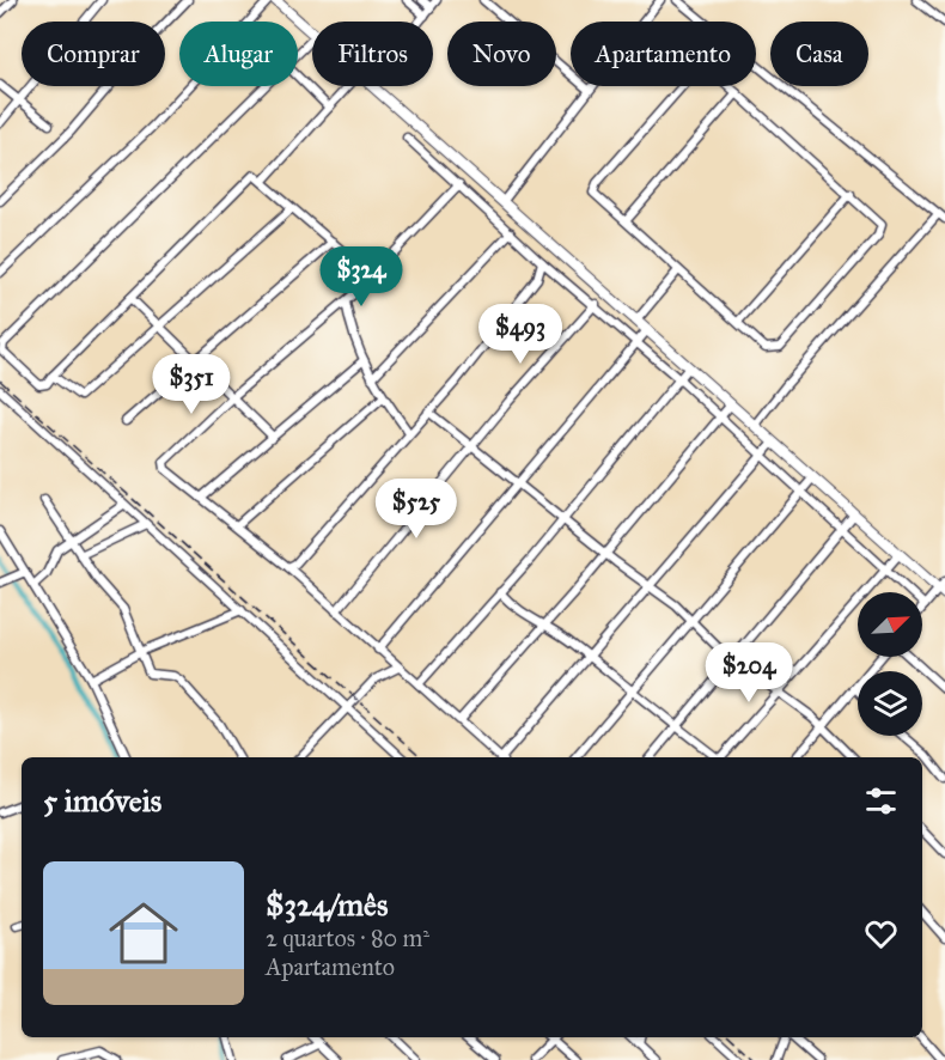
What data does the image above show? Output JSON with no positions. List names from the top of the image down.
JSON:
{
  "north": "top right",
  "page": {
    "chip": [
      "Comprar",
      "Alugar",
      "Filtros",
      "Novo",
      "Apartamento",
      "Casa"
    ],
    "price": [
      "$324",
      "$493",
      "$351",
      "$525",
      "$204"
    ],
    "heading": "5 imóveis",
    "list": [
      {
        "name": "$324/mês",
        "note": "2 quartos · 80 m² · Apartamento"
      }
    ]
  }
}
